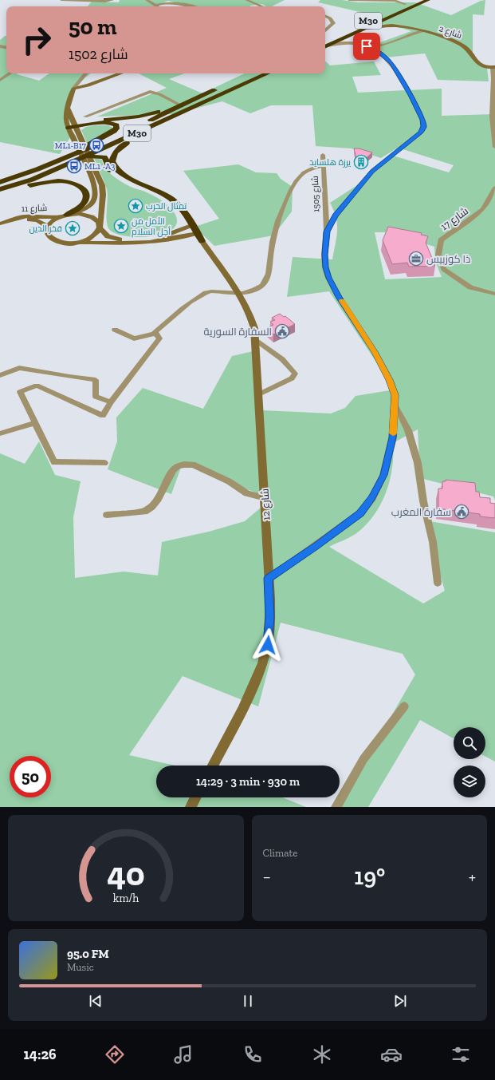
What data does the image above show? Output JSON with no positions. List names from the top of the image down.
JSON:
{
  "streets": {
    "highway": ["M30"],
    "street": [
      "شارع 2",
      "شارع 1505",
      "شارع 11",
      "شارع 17",
      "شارع 12"
    ]
  },
  "crossings": [
    ["M30", "شارع 2"]
  ],
  "places": {
    "bus stop": ["ML1-B17", "ML1 -A3"],
    "building": ["يرزة هلسايد"],
    "place": ["تمثال الحرب", "الأمل من أجل السلام", "فخر الدين"],
    "office": ["ذا كوزبيس"],
    "public building": ["السفارة السورية", "سفارة المغرب"]
  },
  "page": {
    "turn": ["50 m", "شارع 1502"],
    "limit": "50",
    "trip": "14:29 · 3 min · 930 m",
    "tile": "Climate",
    "heat": ["−", "19°", "+"],
    "song": ["95.0 FM", "Music"],
    "tabs": "14:26",
    "gauge": ["40", "km/h"]
  }
}
